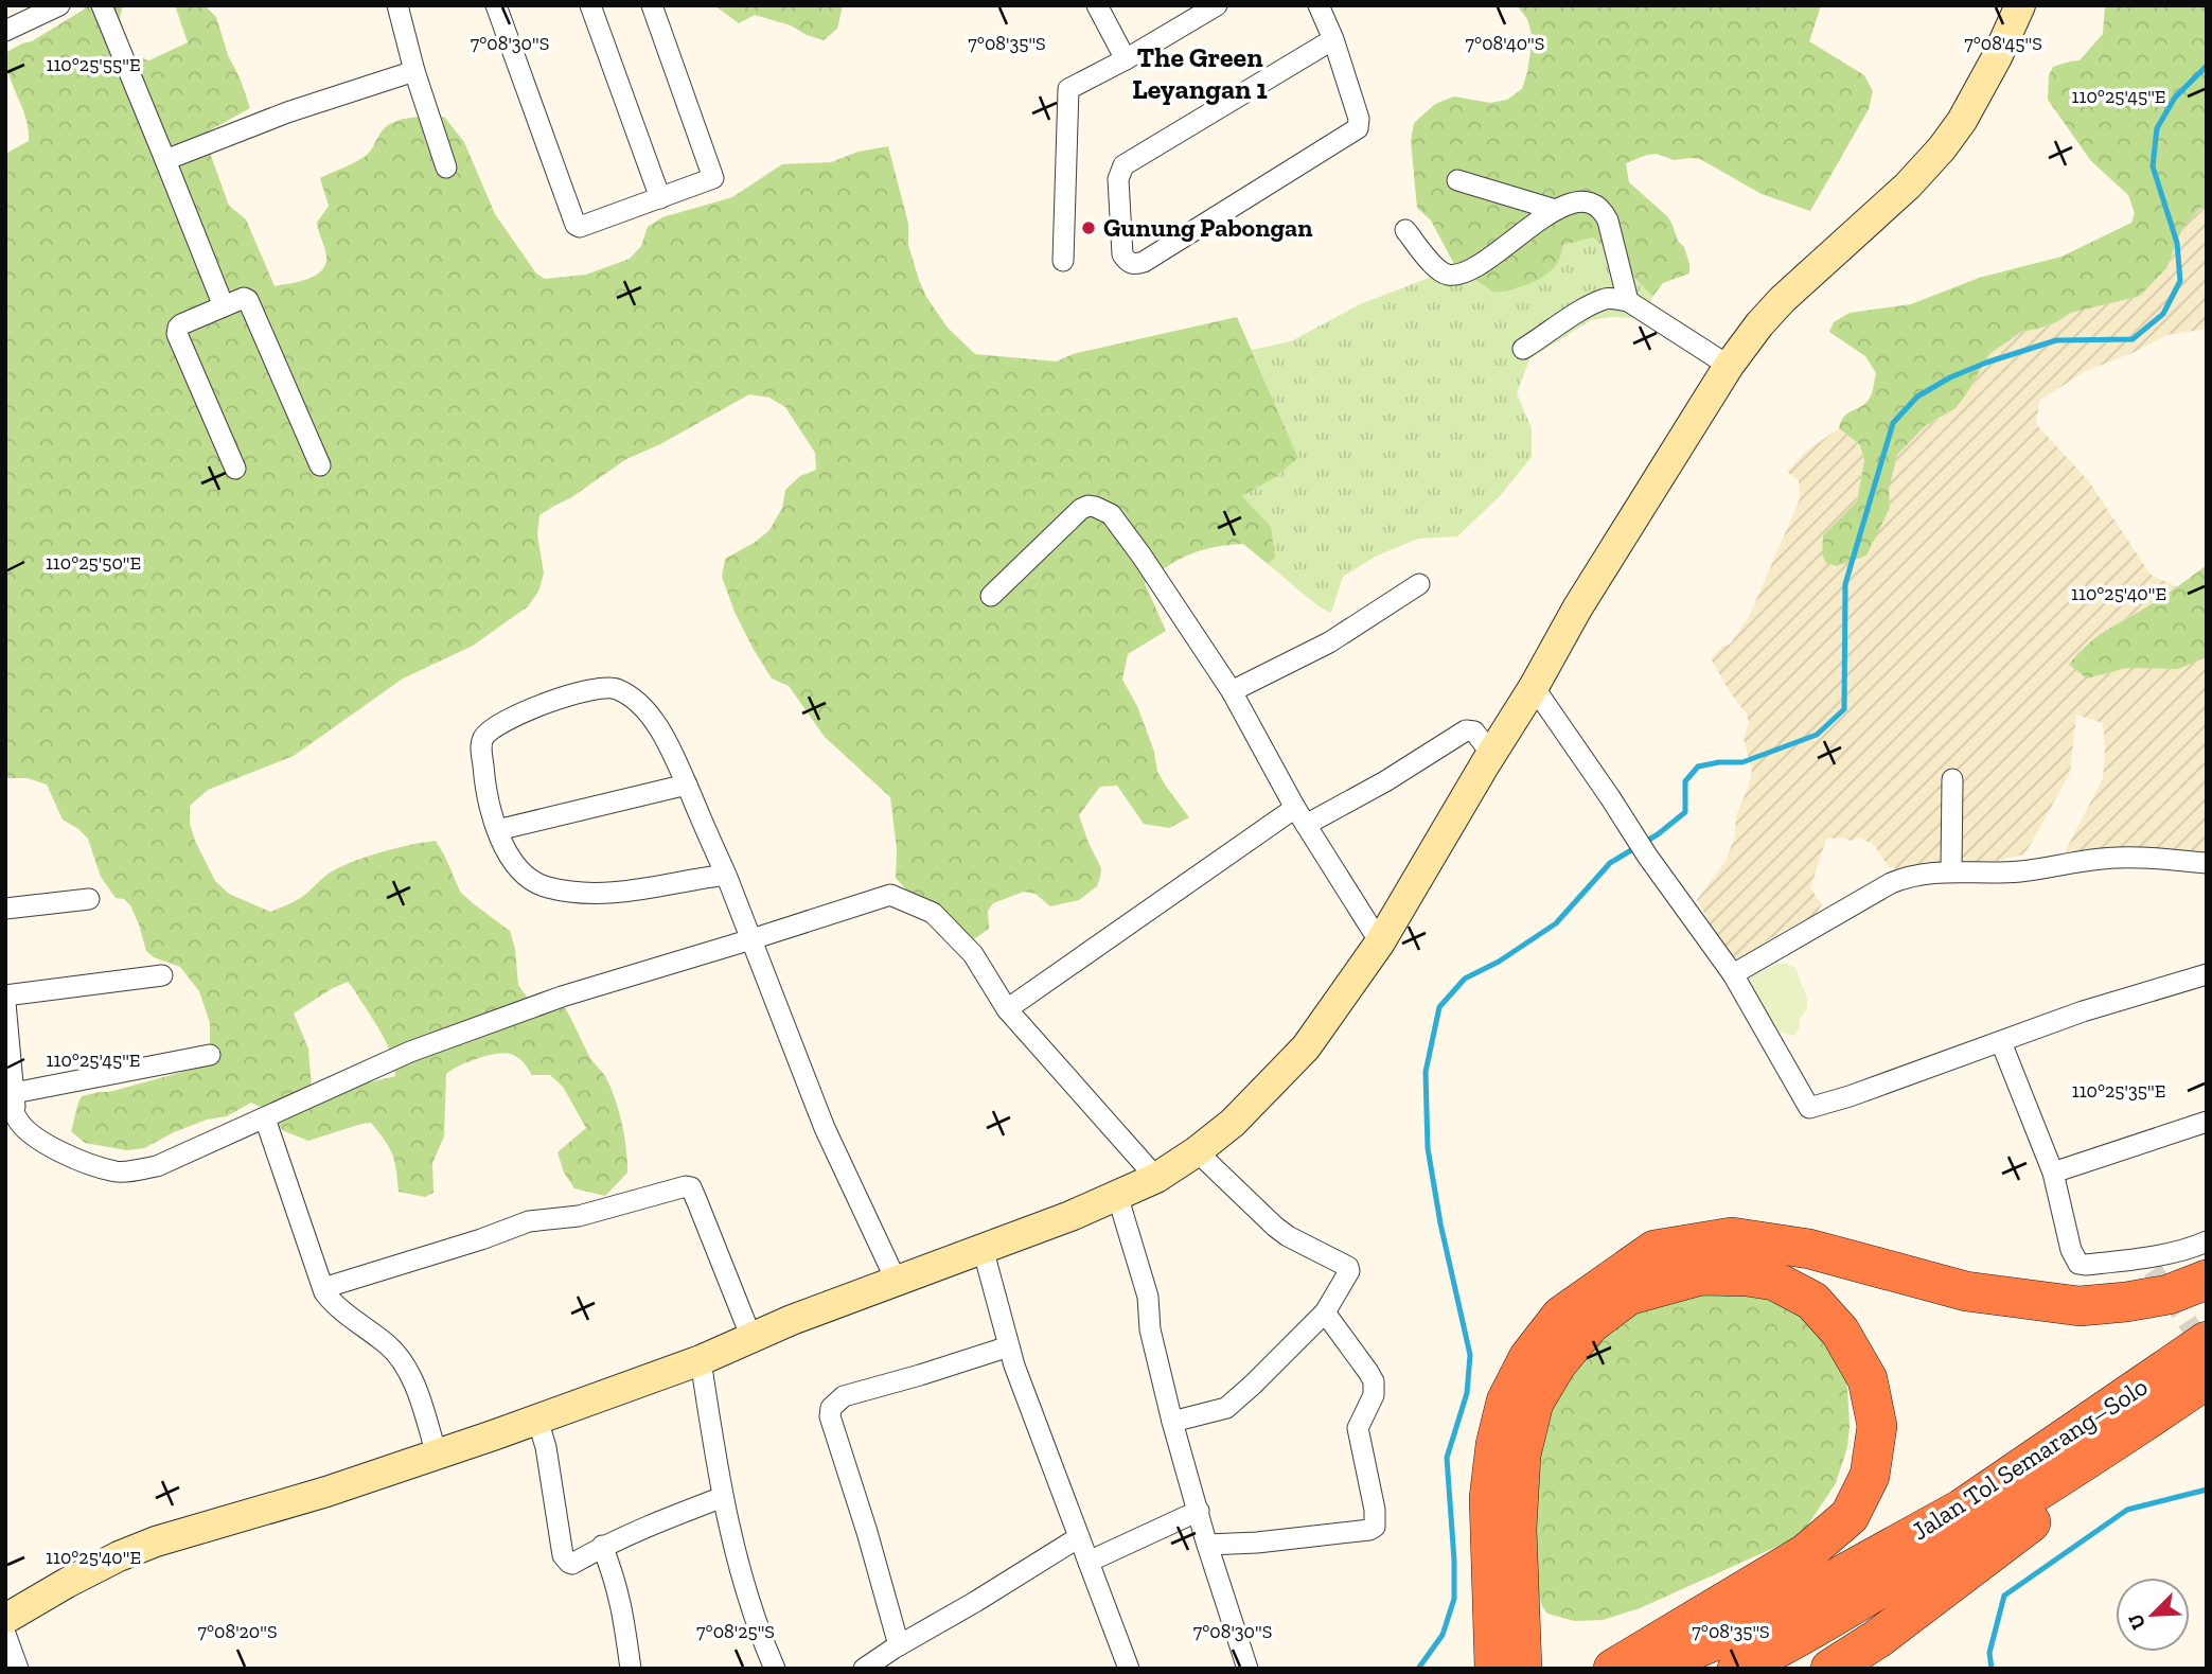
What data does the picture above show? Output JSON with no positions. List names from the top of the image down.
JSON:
{
  "streets": {
    "highway": ["Jalan Tol Semarang–Solo"]
  },
  "districts": ["The Green Leyangan 1"],
  "places": ["Gunung Pabongan"],
  "north": "bottom left",
  "coordinates": [
    "7°08'30\"S",
    "7°08'40\"S",
    "7°08'35\"S",
    "7°08'45\"S",
    "110°25'55\"E",
    "110°25'45\"E",
    "110°25'50\"E",
    "110°25'40\"E",
    "110°25'35\"E",
    "7°08'20\"S",
    "7°08'25\"S"
  ]
}
